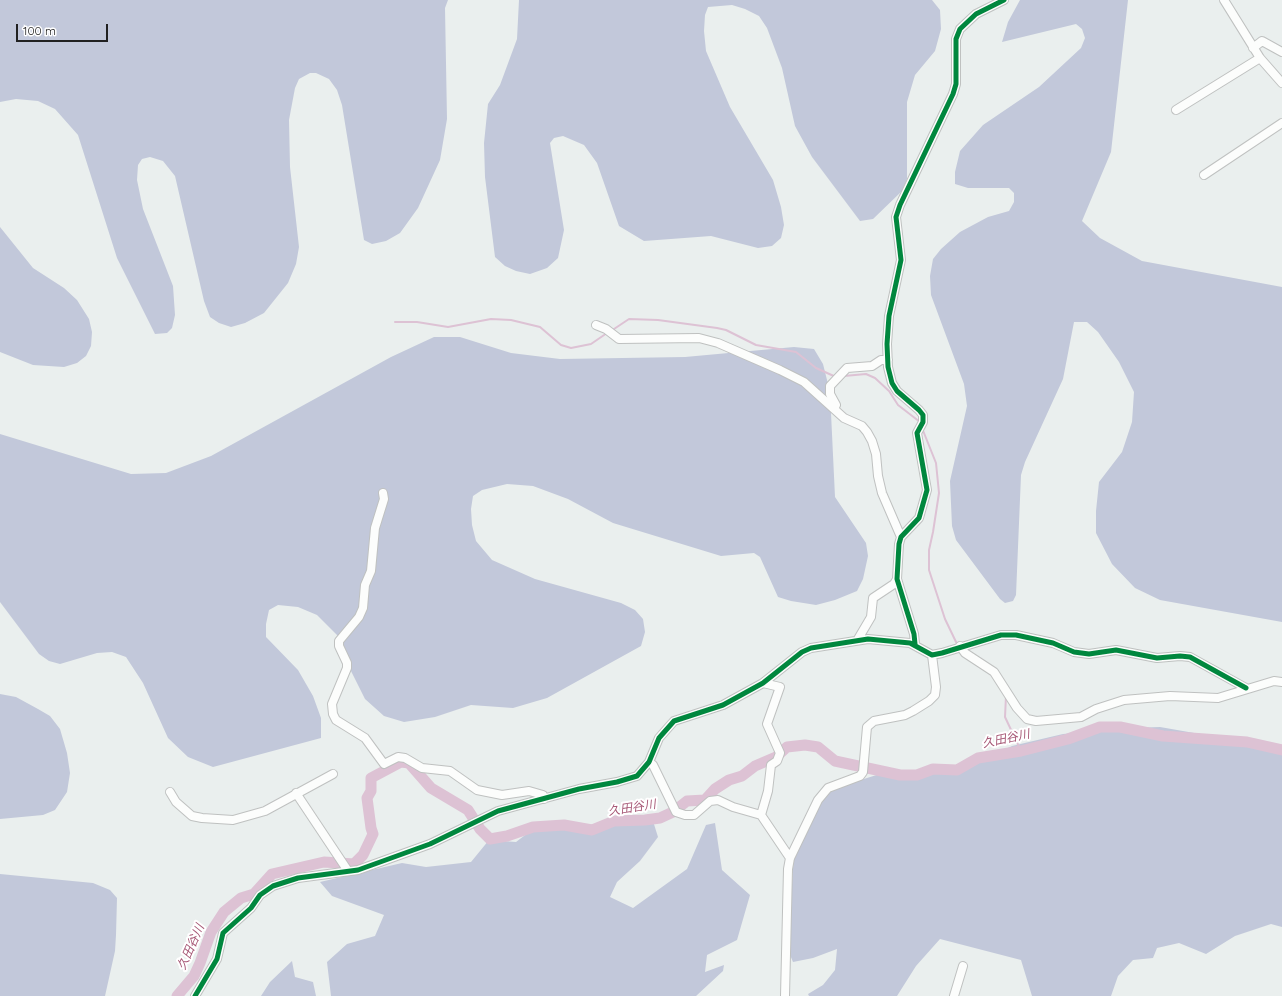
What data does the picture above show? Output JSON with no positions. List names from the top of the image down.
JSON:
{
  "water": ["久田谷川"],
  "scale_bar": "100 m"
}
